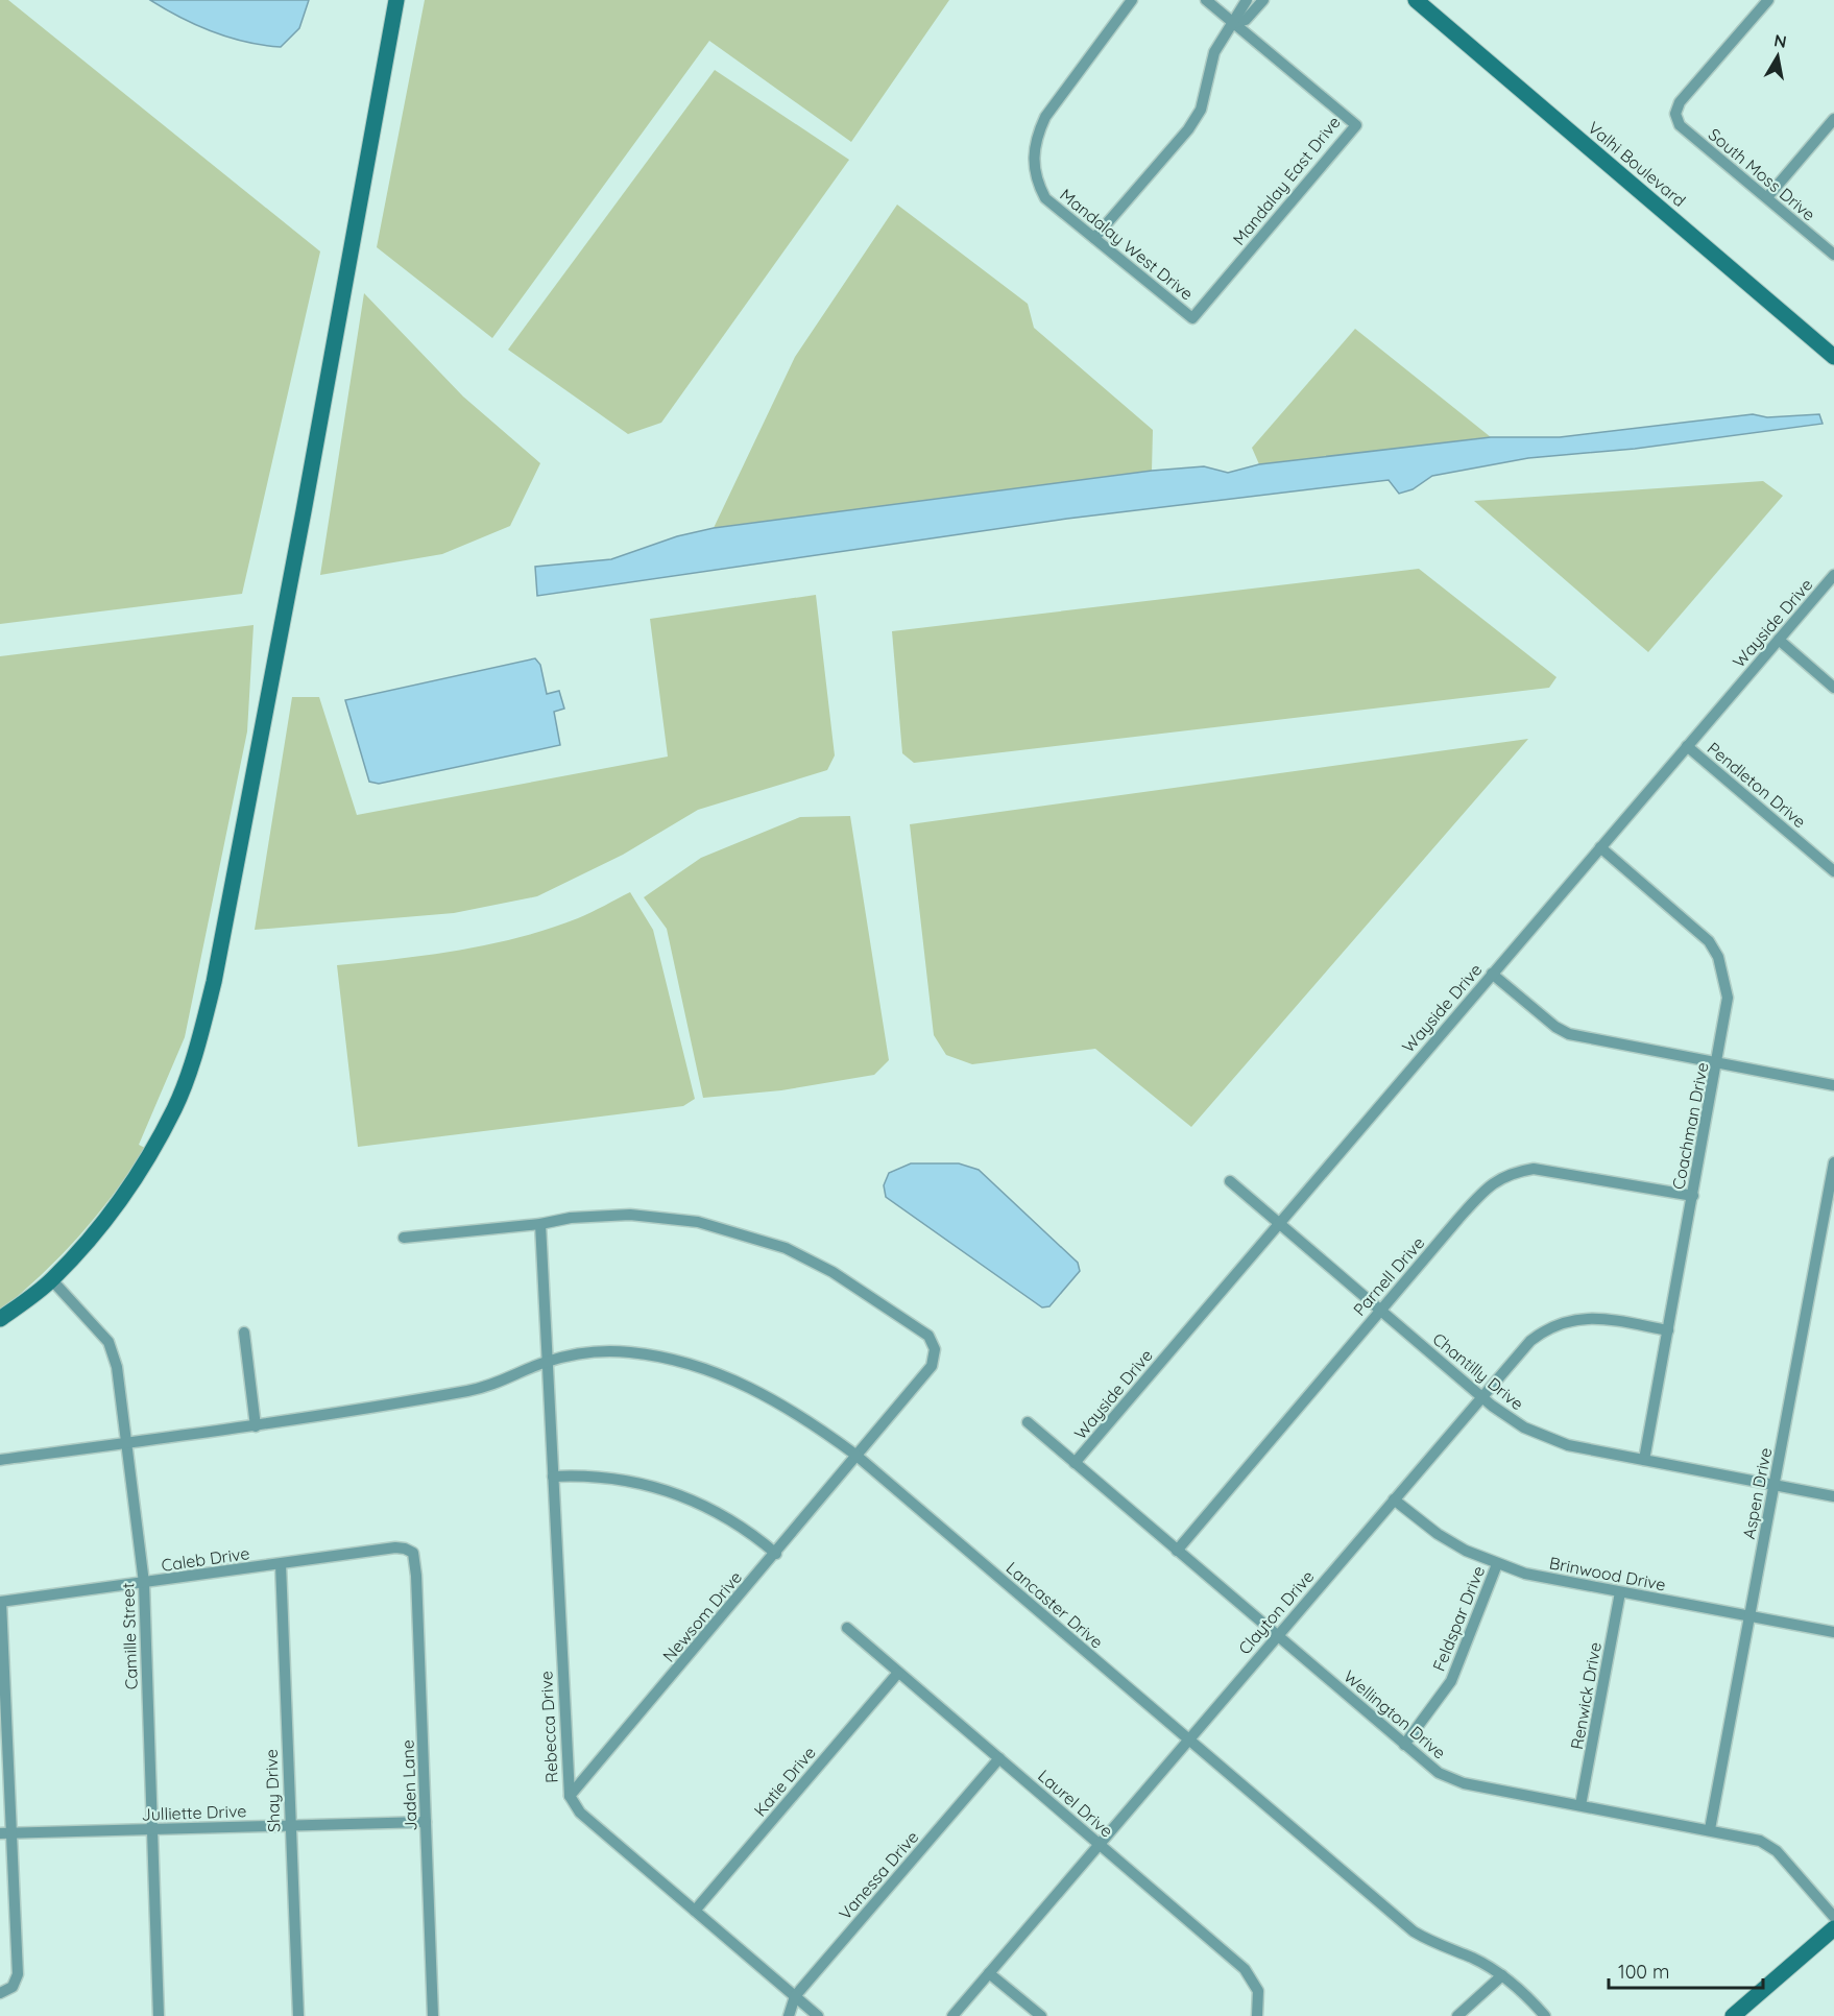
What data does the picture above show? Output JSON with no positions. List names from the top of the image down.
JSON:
{
  "streets": {
    "street": [
      "Valhi Boulevard",
      "South Moss Drive",
      "Mandalay East Drive",
      "Mandalay West Drive",
      "Wayside Drive",
      "Pendleton Drive",
      "Coachman Drive",
      "Parnell Drive",
      "Chantilly Drive",
      "Aspen Drive",
      "Caleb Drive",
      "Brinwood Drive",
      "Lancaster Drive",
      "Clayton Drive",
      "Newsom Drive",
      "Feldspar Drive",
      "Camille Street",
      "Renwick Drive",
      "Wellington Drive",
      "Rebecca Drive",
      "Katie Drive",
      "Jaden Lane",
      "Shay Drive",
      "Laurel Drive",
      "Julliette Drive",
      "Vanessa Drive"
    ]
  },
  "crossings": [
    ["Mandalay East Drive", "Mandalay West Drive"],
    ["Wayside Drive", "Pendleton Drive"],
    ["Wayside Drive", "Coachman Drive"],
    ["Wayside Drive", "Chantilly Drive"],
    ["Wayside Drive", "Wellington Drive"],
    ["Coachman Drive", "Parnell Drive"],
    ["Coachman Drive", "Chantilly Drive"],
    ["Coachman Drive", "Clayton Drive"],
    ["Parnell Drive", "Chantilly Drive"],
    ["Parnell Drive", "Wellington Drive"],
    ["Chantilly Drive", "Aspen Drive"],
    ["Chantilly Drive", "Clayton Drive"],
    ["Aspen Drive", "Brinwood Drive"],
    ["Aspen Drive", "Wellington Drive"],
    ["Caleb Drive", "Camille Street"],
    ["Caleb Drive", "Jaden Lane"],
    ["Caleb Drive", "Shay Drive"],
    ["Brinwood Drive", "Clayton Drive"],
    ["Brinwood Drive", "Feldspar Drive"],
    ["Brinwood Drive", "Renwick Drive"],
    ["Lancaster Drive", "Clayton Drive"],
    ["Lancaster Drive", "Newsom Drive"],
    ["Lancaster Drive", "Camille Street"],
    ["Lancaster Drive", "Rebecca Drive"],
    ["Clayton Drive", "Wellington Drive"],
    ["Clayton Drive", "Laurel Drive"],
    ["Newsom Drive", "Rebecca Drive"],
    ["Feldspar Drive", "Wellington Drive"],
    ["Camille Street", "Julliette Drive"],
    ["Renwick Drive", "Wellington Drive"],
    ["Rebecca Drive", "Katie Drive"],
    ["Rebecca Drive", "Vanessa Drive"],
    ["Katie Drive", "Laurel Drive"],
    ["Jaden Lane", "Julliette Drive"],
    ["Shay Drive", "Julliette Drive"],
    ["Laurel Drive", "Vanessa Drive"]
  ],
  "scale_bar": "100 m",
  "north": "top"
}
